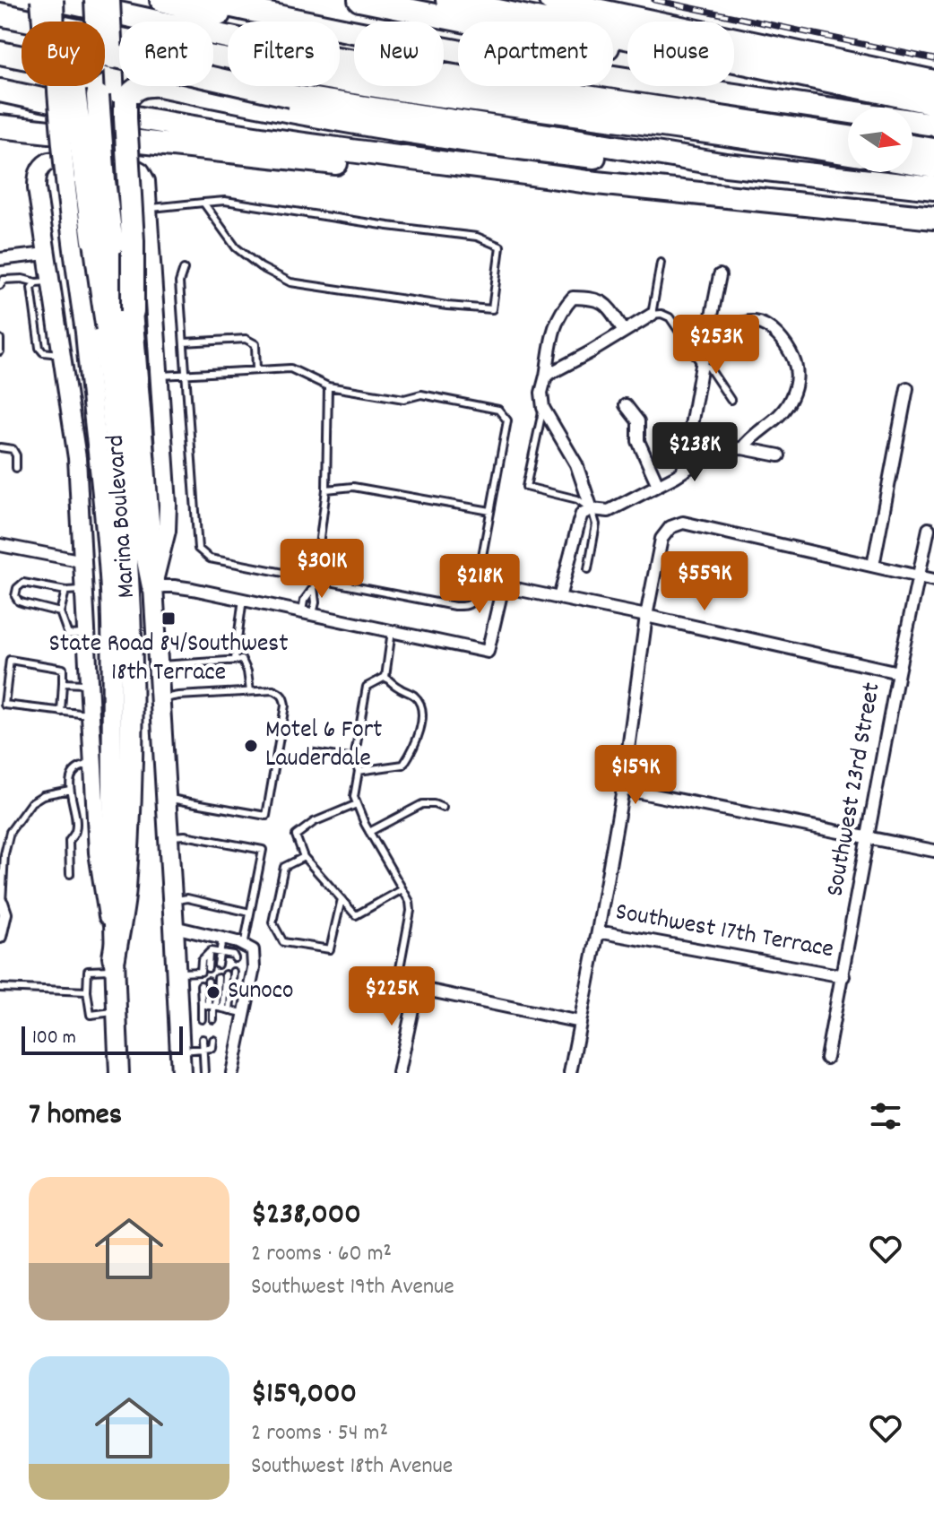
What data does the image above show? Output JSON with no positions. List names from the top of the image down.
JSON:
{
  "streets": {
    "main road": ["Marina Boulevard"],
    "street": ["Southwest 23rd Street", "Southwest 17th Terrace"]
  },
  "crossings": [
    ["Southwest 23rd Street", "Southwest 17th Terrace"]
  ],
  "places": {
    "transit": ["State Road 84/Southwest 18th Terrace"],
    "other": ["Motel 6 Fort Lauderdale", "Sunoco"]
  },
  "scale_bar": "100 m",
  "north": "right",
  "page": {
    "chip": [
      "Buy",
      "Rent",
      "Filters",
      "New",
      "Apartment",
      "House"
    ],
    "price": [
      "$253K",
      "$238K",
      "$301K",
      "$559K",
      "$218K",
      "$159K",
      "$225K"
    ],
    "scale": "100 m",
    "heading": "7 homes",
    "list": [
      {
        "name": "$238,000",
        "note": "2 rooms · 60 m² · Southwest 19th Avenue"
      },
      {
        "name": "$159,000",
        "note": "2 rooms · 54 m² · Southwest 18th Avenue"
      }
    ]
  }
}
